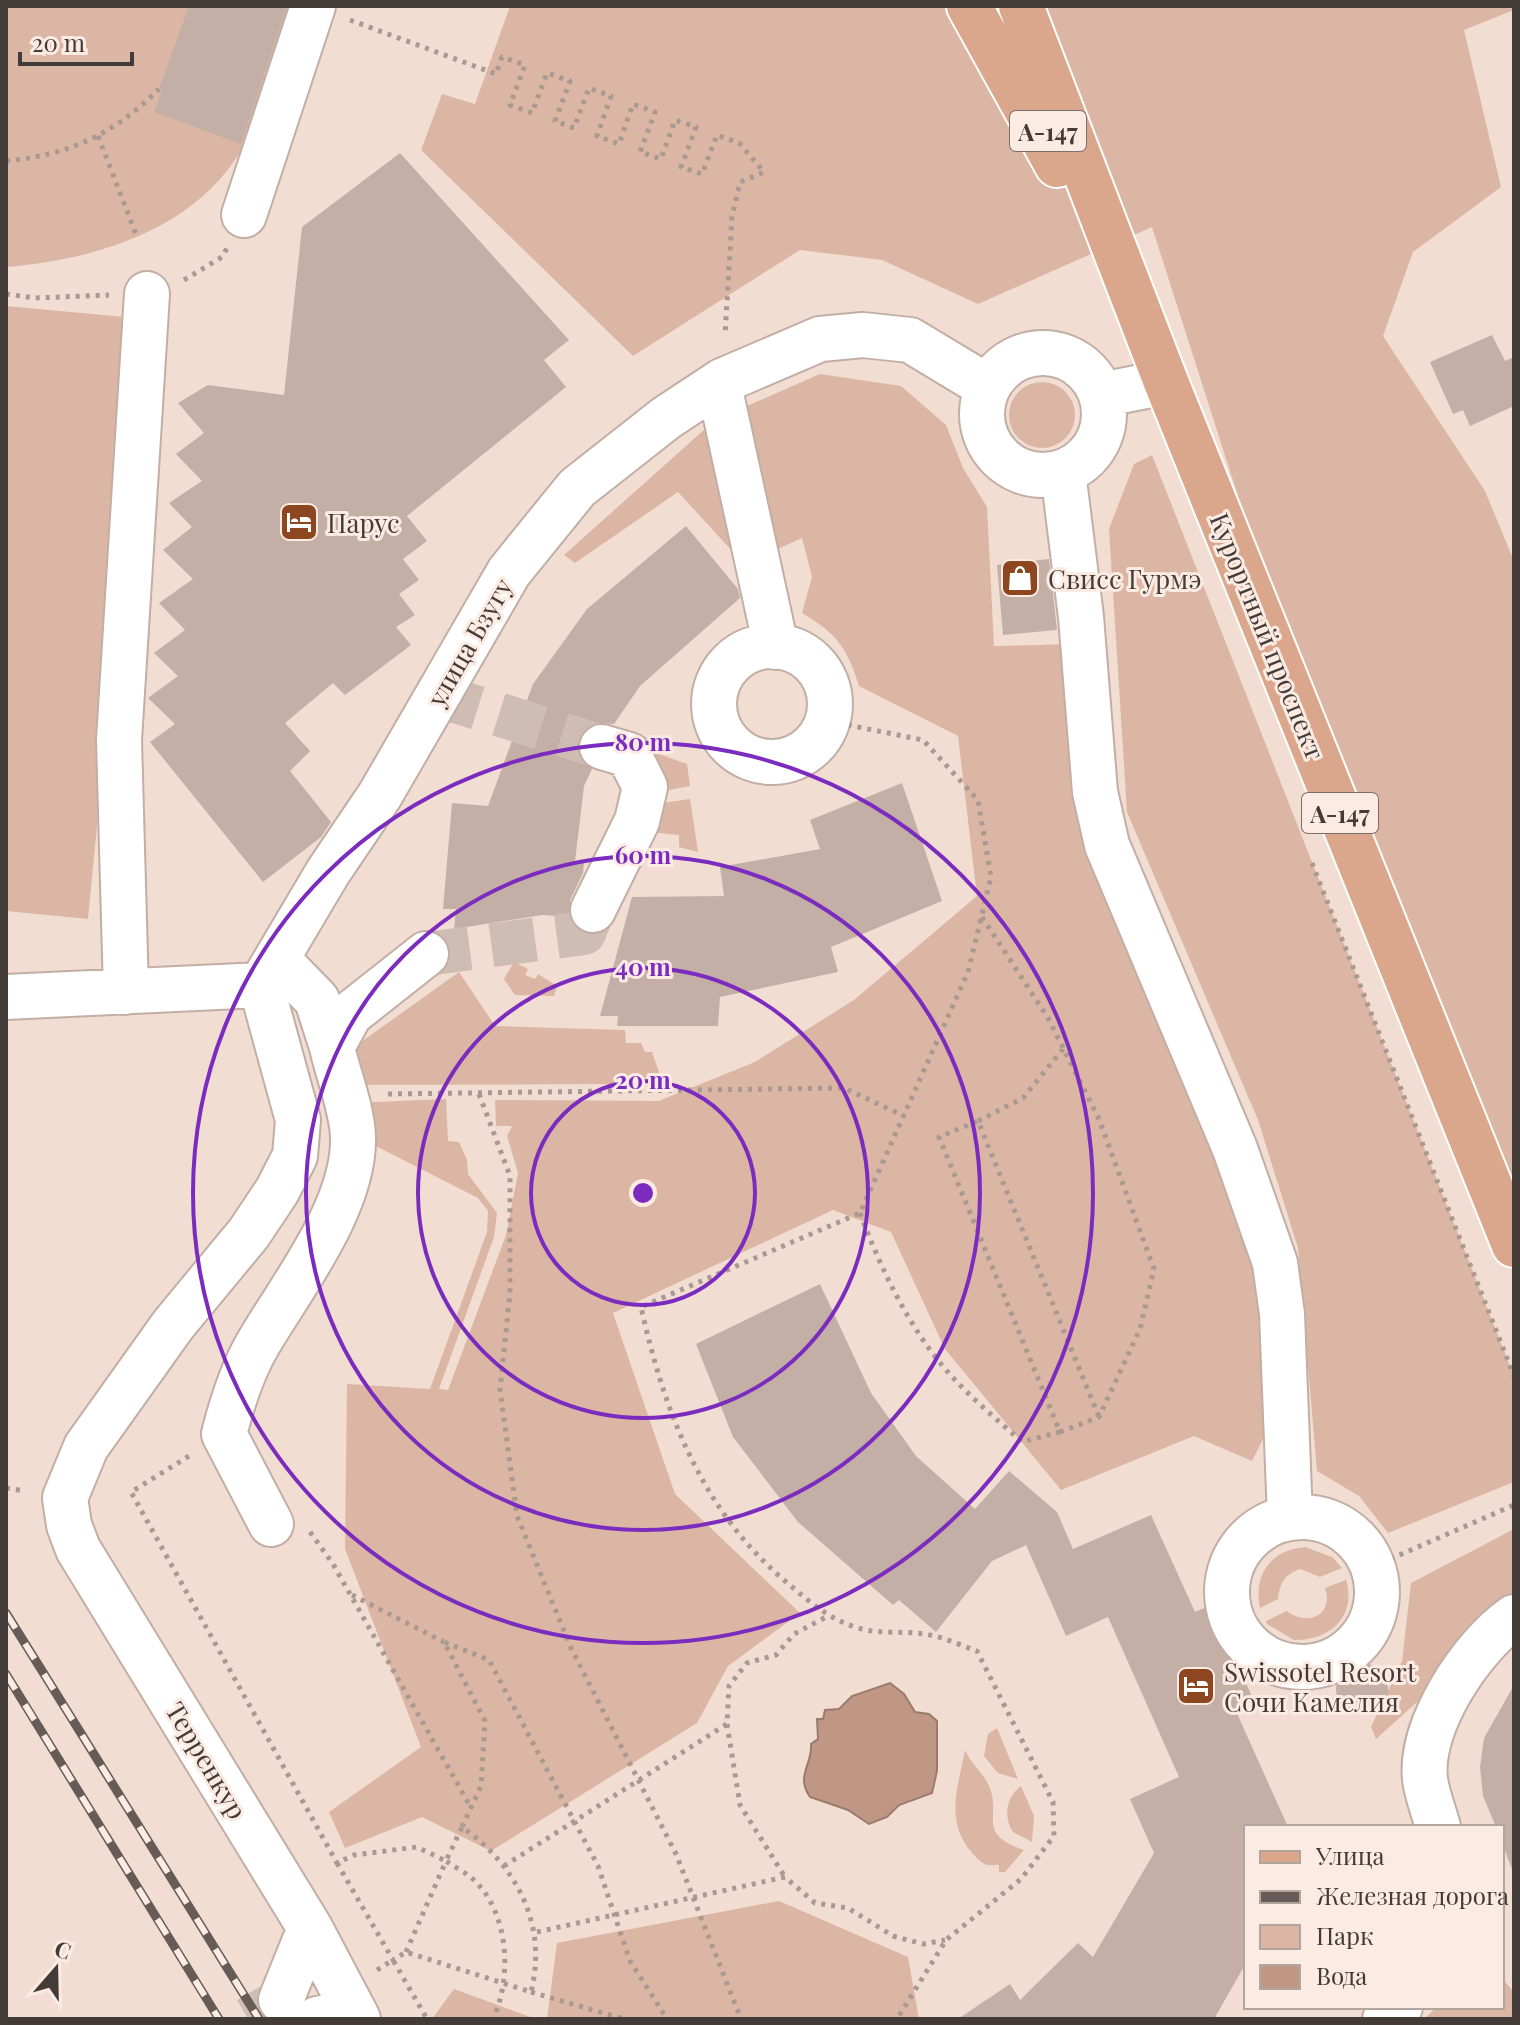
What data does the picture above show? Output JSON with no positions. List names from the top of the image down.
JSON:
{
  "streets": {
    "main road": ["А-147", "Курортный проспект"],
    "street": ["улица Бзугу", "Терренкур"]
  },
  "crossings": [
    ["А-147", "Курортный проспект"],
    ["улица Бзугу", "Терренкур"]
  ],
  "places": {
    "hotel": ["Парус", "Swissotel Resort Сочи Камелия"],
    "shop": ["Свисс Гурмэ"]
  },
  "legend": [
    "Улица",
    "Железная дорога",
    "Парк",
    "Вода"
  ],
  "scale_bar": "20 m",
  "north": "top",
  "rings": [
    "80 m",
    "60 m",
    "40 m",
    "20 m"
  ]
}
